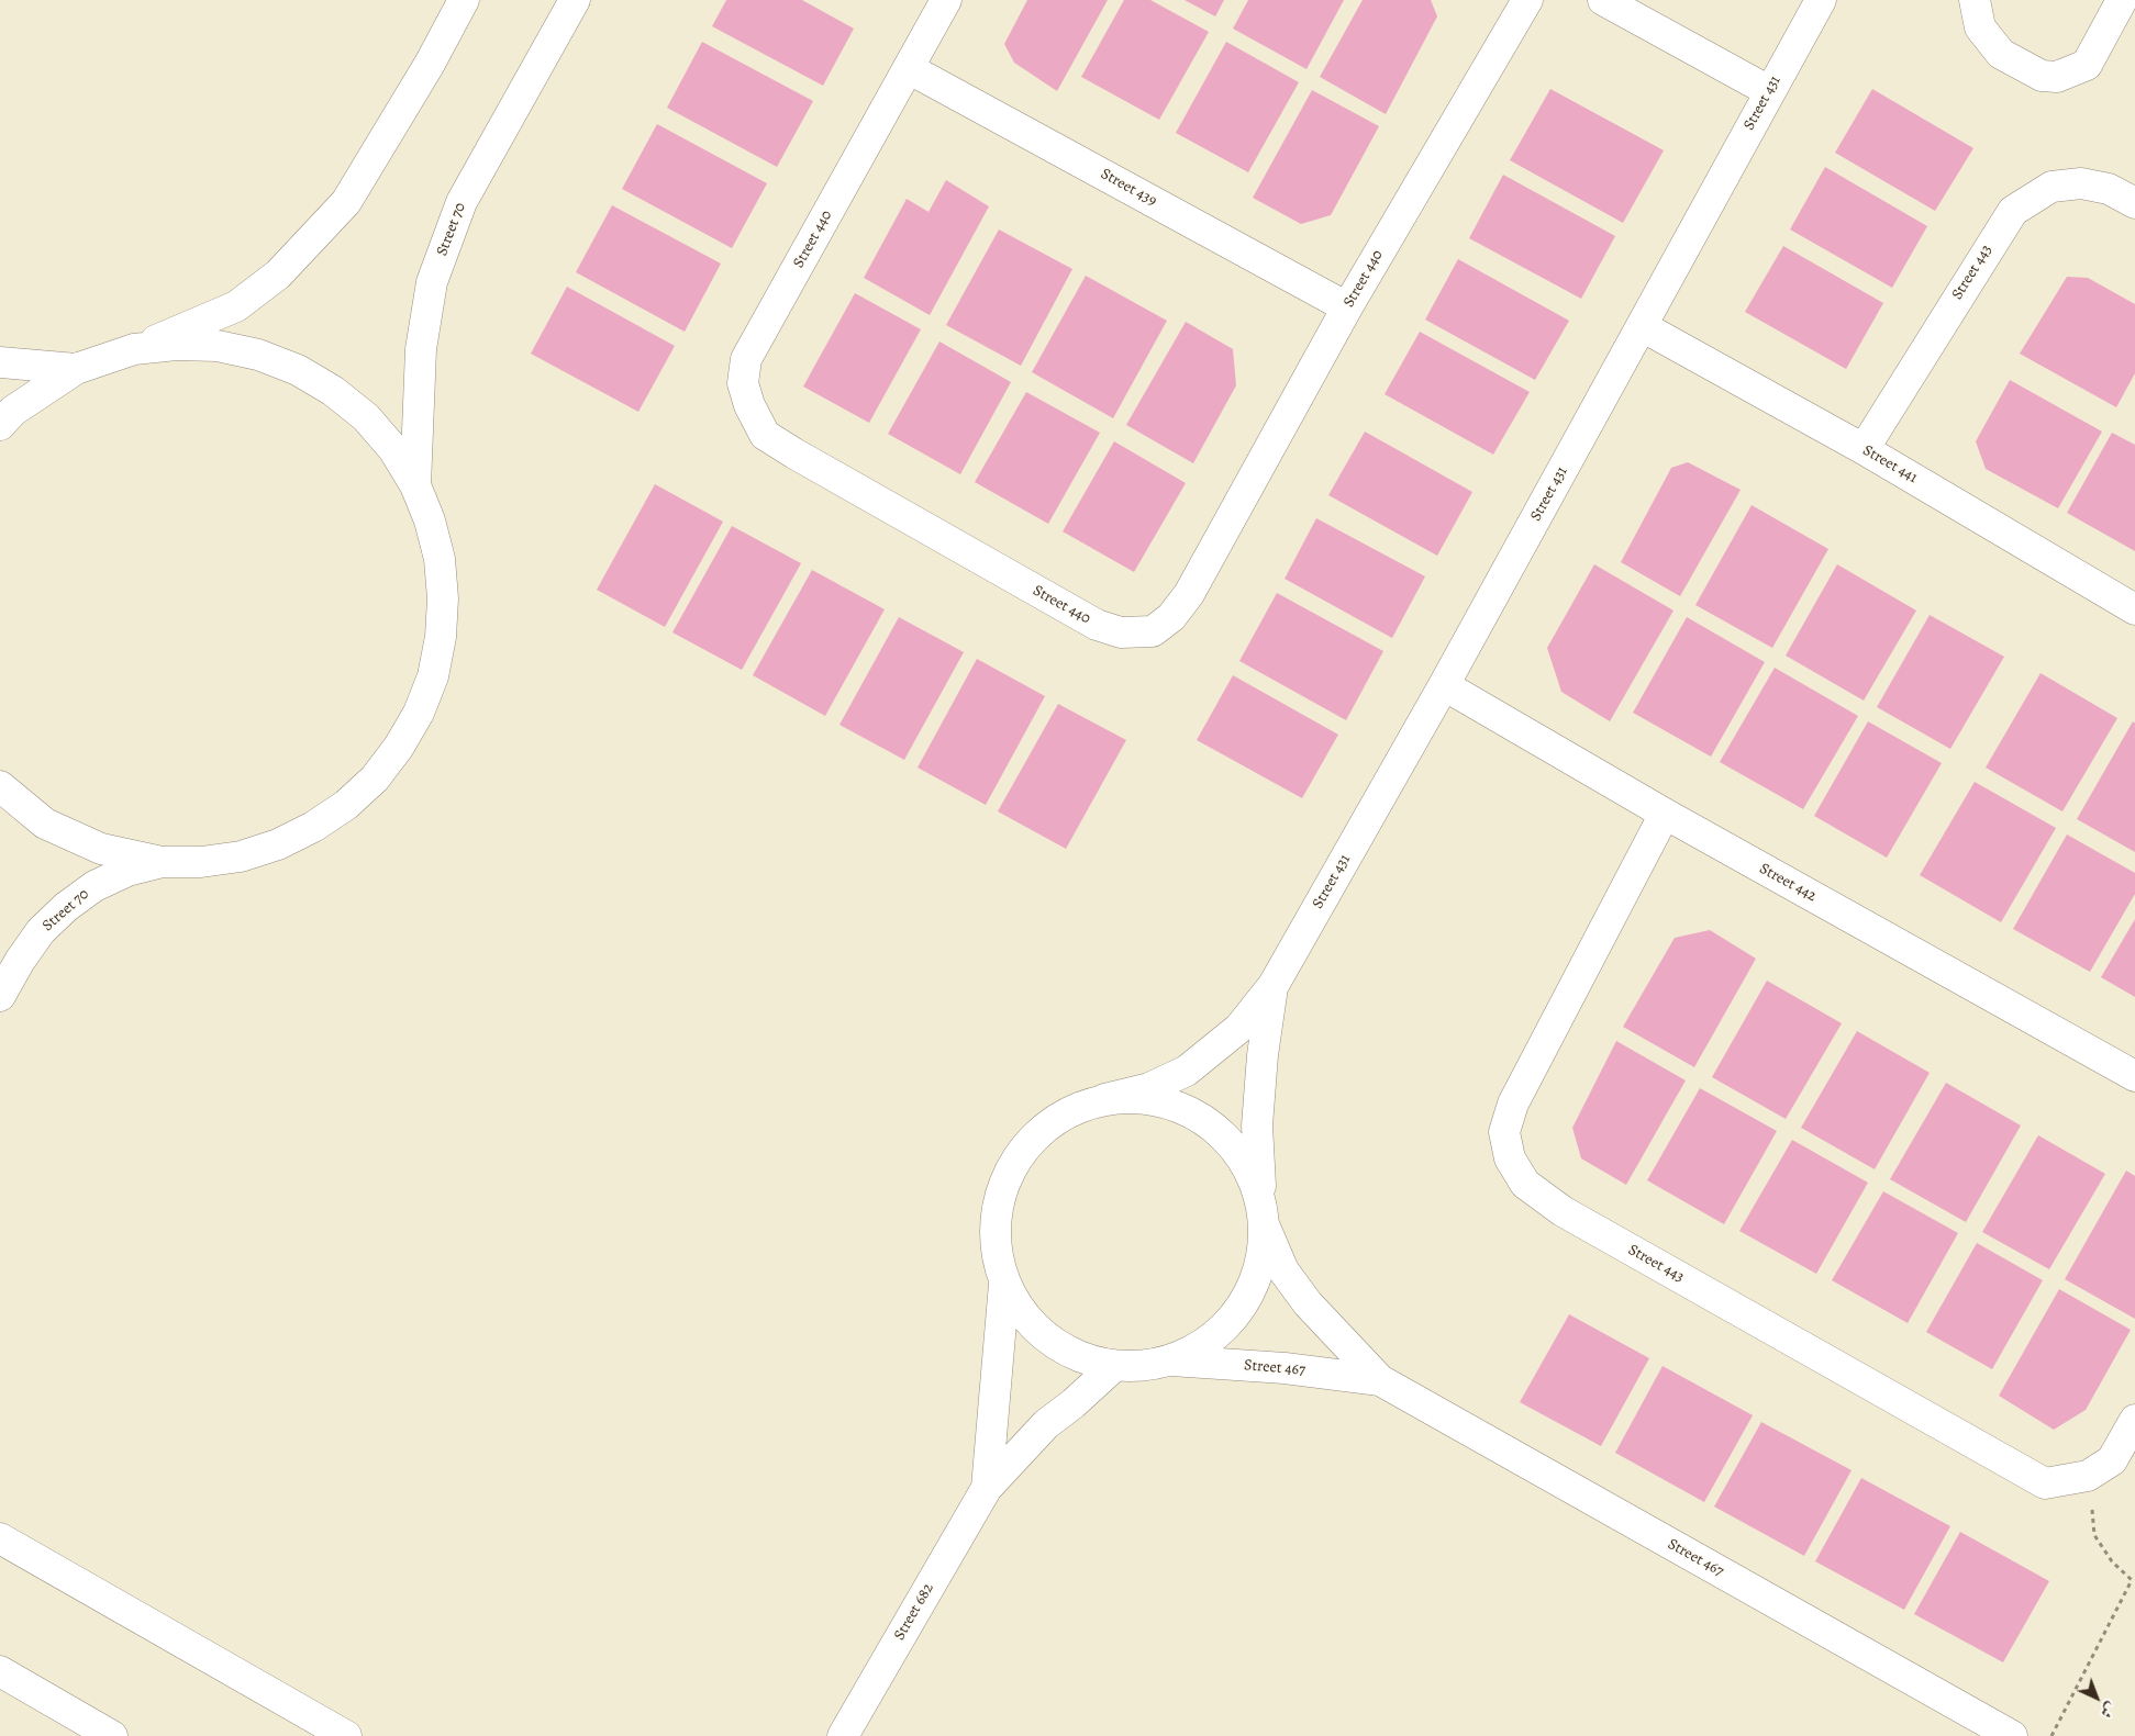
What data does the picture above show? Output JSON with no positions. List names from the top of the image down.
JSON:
{
  "streets": {
    "street": [
      "Street 431",
      "Street 439",
      "Street 70",
      "Street 440",
      "Street 443",
      "Street 441",
      "Street 442",
      "Street 467",
      "Street 682"
    ]
  },
  "crossings": [
    ["Street 431", "Street 441"],
    ["Street 431", "Street 442"],
    ["Street 431", "Street 467"],
    ["Street 439", "Street 440"],
    ["Street 443", "Street 441"],
    ["Street 443", "Street 442"]
  ],
  "north": "bottom right"
}
